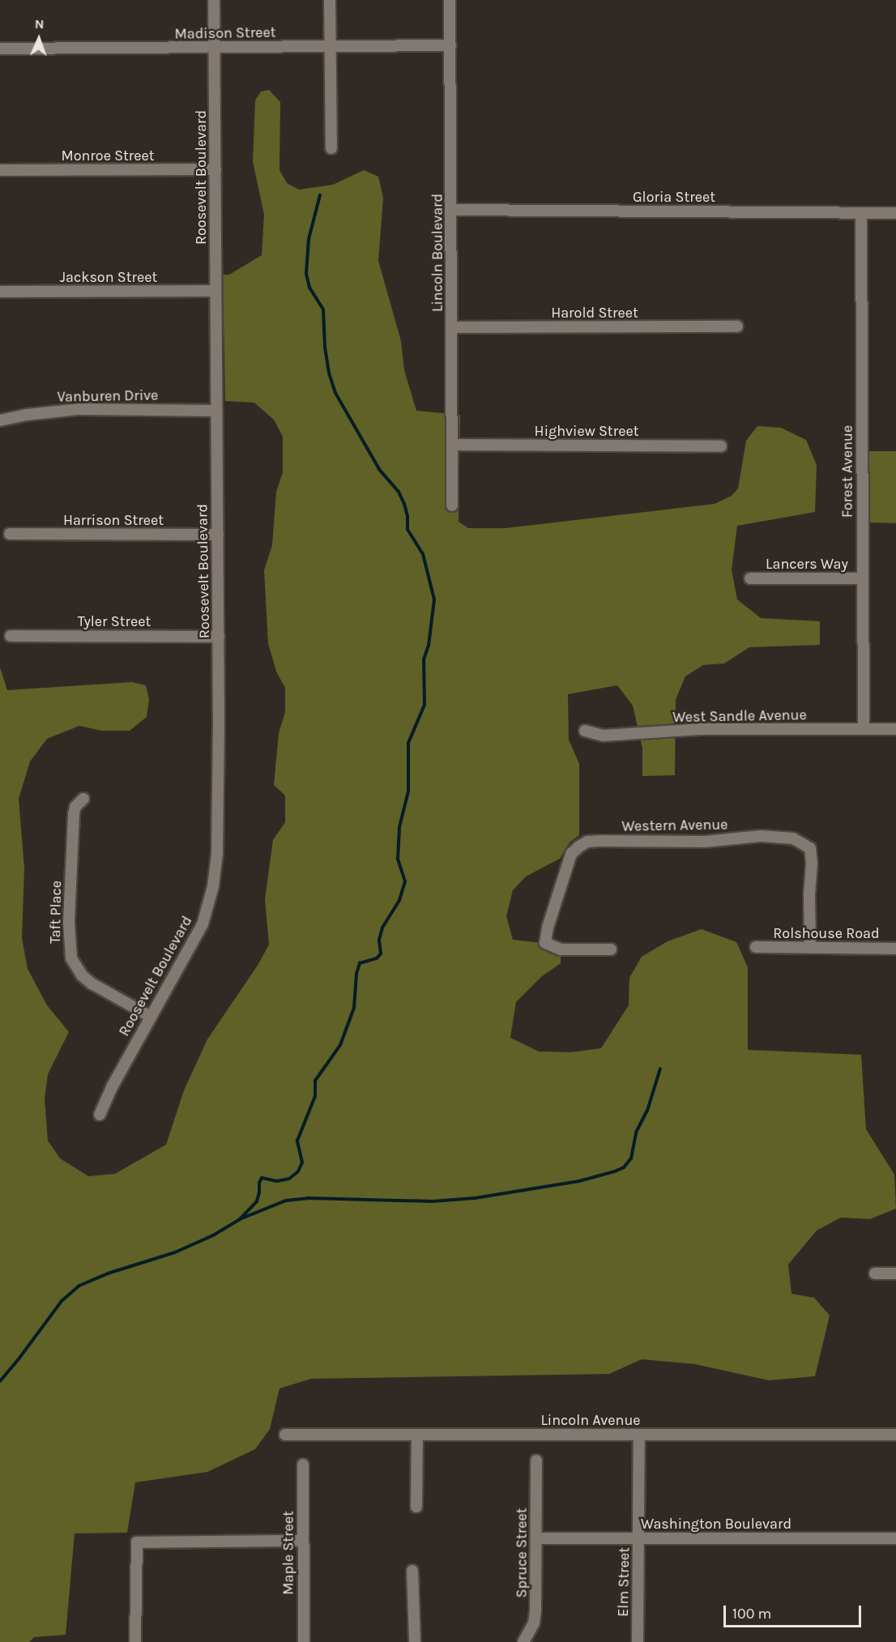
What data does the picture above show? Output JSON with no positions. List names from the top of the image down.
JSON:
{
  "streets": {
    "street": [
      "Madison Street",
      "Monroe Street",
      "Roosevelt Boulevard",
      "Gloria Street",
      "Lincoln Boulevard",
      "Jackson Street",
      "Harold Street",
      "Vanburen Drive",
      "Highview Street",
      "Forest Avenue",
      "Harrison Street",
      "Lancers Way",
      "Tyler Street",
      "West Sandle Avenue",
      "Western Avenue",
      "Taft Place",
      "Rolshouse Road",
      "Lincoln Avenue",
      "Washington Boulevard",
      "Maple Street",
      "Spruce Street",
      "Elm Street"
    ]
  },
  "crossings": [
    ["Madison Street", "Roosevelt Boulevard"],
    ["Madison Street", "Lincoln Boulevard"],
    ["Monroe Street", "Roosevelt Boulevard"],
    ["Roosevelt Boulevard", "Jackson Street"],
    ["Roosevelt Boulevard", "Vanburen Drive"],
    ["Roosevelt Boulevard", "Harrison Street"],
    ["Roosevelt Boulevard", "Tyler Street"],
    ["Roosevelt Boulevard", "Taft Place"],
    ["Gloria Street", "Lincoln Boulevard"],
    ["Gloria Street", "Forest Avenue"],
    ["Lincoln Boulevard", "Harold Street"],
    ["Lincoln Boulevard", "Highview Street"],
    ["Forest Avenue", "Lancers Way"],
    ["Forest Avenue", "West Sandle Avenue"],
    ["Western Avenue", "Rolshouse Road"],
    ["Lincoln Avenue", "Elm Street"],
    ["Washington Boulevard", "Spruce Street"],
    ["Washington Boulevard", "Elm Street"]
  ],
  "scale_bar": "100 m",
  "north": "top"
}
